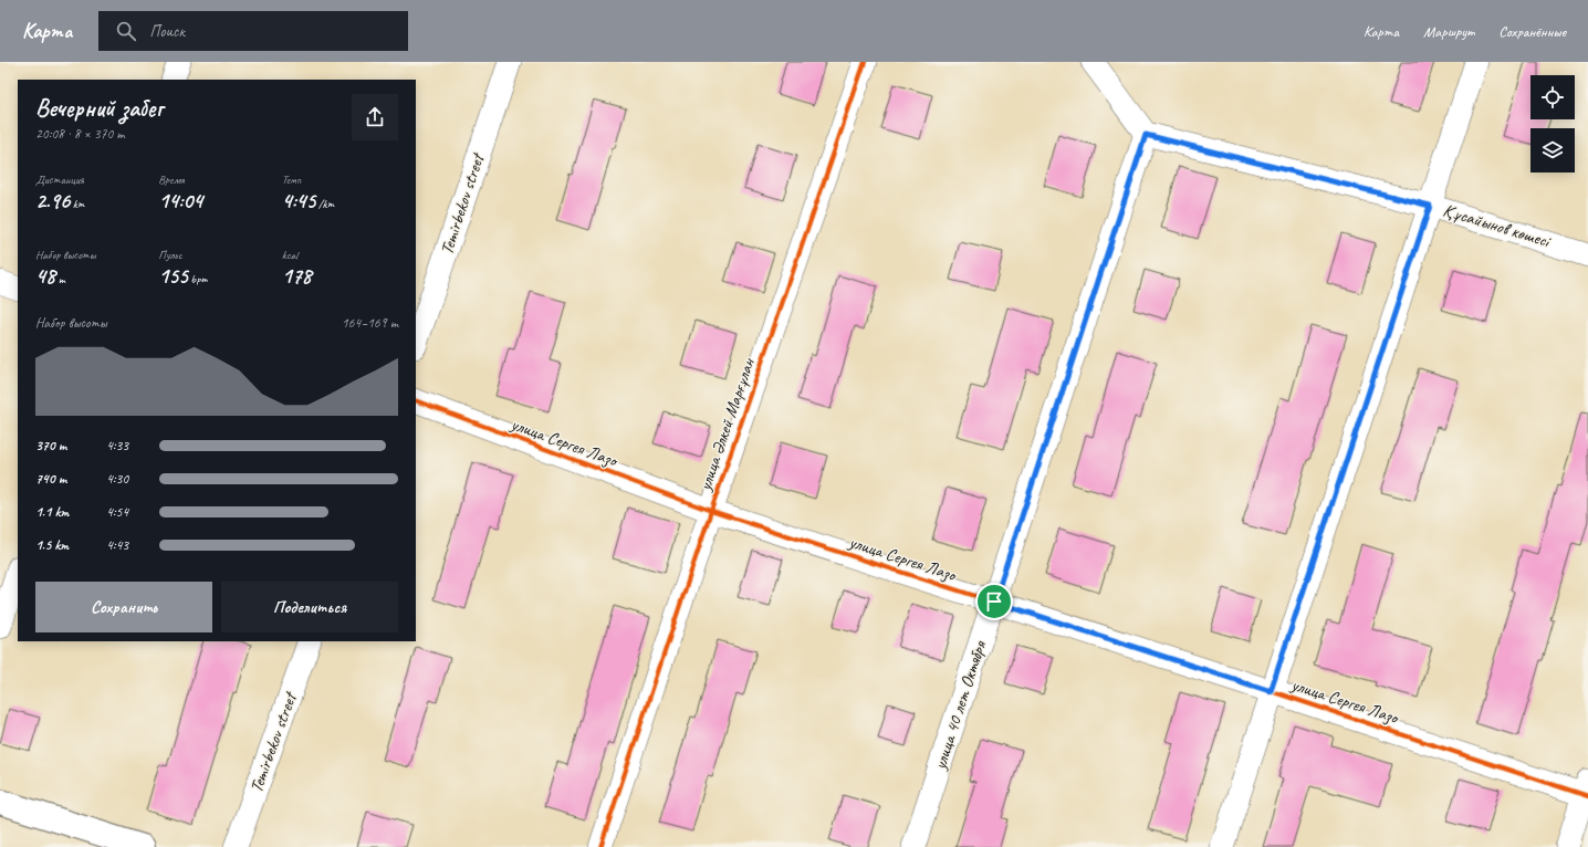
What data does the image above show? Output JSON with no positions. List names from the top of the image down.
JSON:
{
  "streets": {
    "street": [
      "Temirbekov street",
      "Құсайынов көшесі",
      "улица Әлкей Марғұлан",
      "улица Сергея Лазо",
      "улица 40 лет Октября"
    ]
  },
  "crossings": [
    ["Құсайынов көшесі", "улица 40 лет Октября"],
    ["улица Әлкей Марғұлан", "улица Сергея Лазо"],
    ["улица Сергея Лазо", "улица 40 лет Октября"]
  ],
  "page": {
    "header": "Карта",
    "search": "Поиск",
    "nav": ["Карта", "Маршрут", "Сохранённые"],
    "heading": ["Вечерний забег", "20:08 · 8 × 370 m"],
    "stats": [
      ["Дистанция", "2.96 km"],
      ["Время", "14:04"],
      ["Темп", "4:45 /km"],
      ["Набор высоты", "48 m"],
      ["Пульс", "155 bpm"],
      ["kcal", "178"]
    ],
    "chart": ["Набор высоты", "164–169 m"],
    "list": [
      {
        "name": "370 m",
        "note": "4:33"
      },
      {
        "name": "740 m",
        "note": "4:30"
      },
      {
        "name": "1.1 km",
        "note": "4:54"
      },
      {
        "name": "1.5 km",
        "note": "4:43"
      }
    ],
    "buttons": ["Сохранить", "Поделиться"]
  }
}
